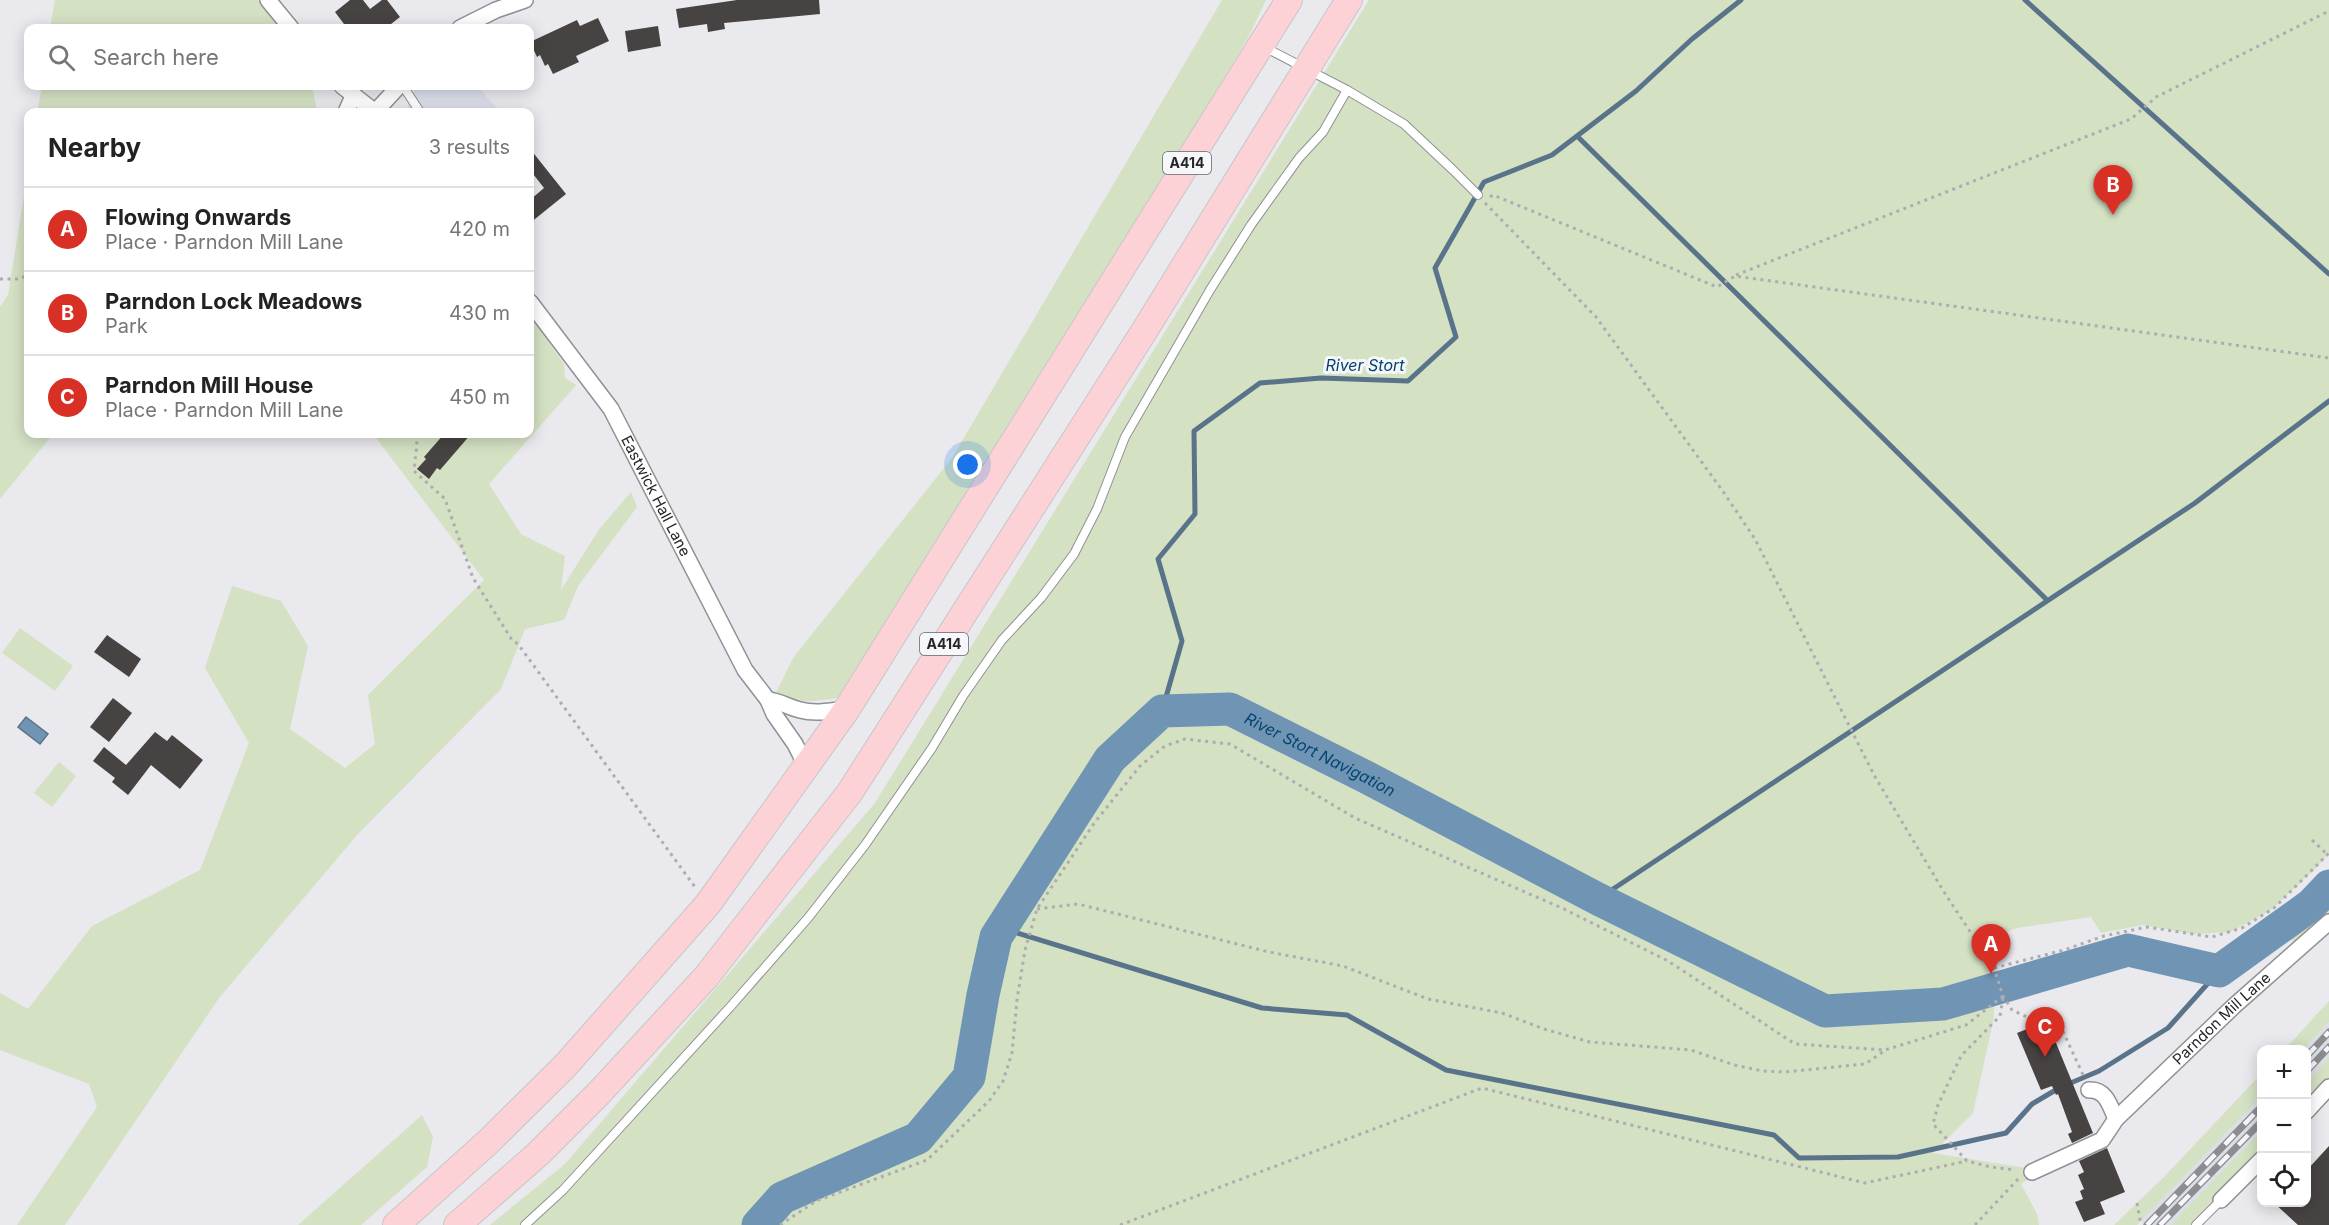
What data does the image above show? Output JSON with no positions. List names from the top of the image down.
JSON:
{
  "streets": {
    "highway": ["A414"],
    "street": ["Eastwick Hall Lane", "Parndon Mill Lane"]
  },
  "crossings": [
    ["A414", "Eastwick Hall Lane"]
  ],
  "water": ["River Stort", "River Stort Navigation"],
  "page": {
    "search": "Search here",
    "heading": ["Nearby", "3 results"],
    "pins": ["B", "A", "C"],
    "list": [
      {
        "mark": "A",
        "name": "Flowing Onwards",
        "note": "Place · Parndon Mill Lane",
        "value": "420 m"
      },
      {
        "mark": "B",
        "name": "Parndon Lock Meadows",
        "note": "Park",
        "value": "430 m"
      },
      {
        "mark": "C",
        "name": "Parndon Mill House",
        "note": "Place · Parndon Mill Lane",
        "value": "450 m"
      }
    ],
    "map_buttons": ["+", "−"]
  }
}
